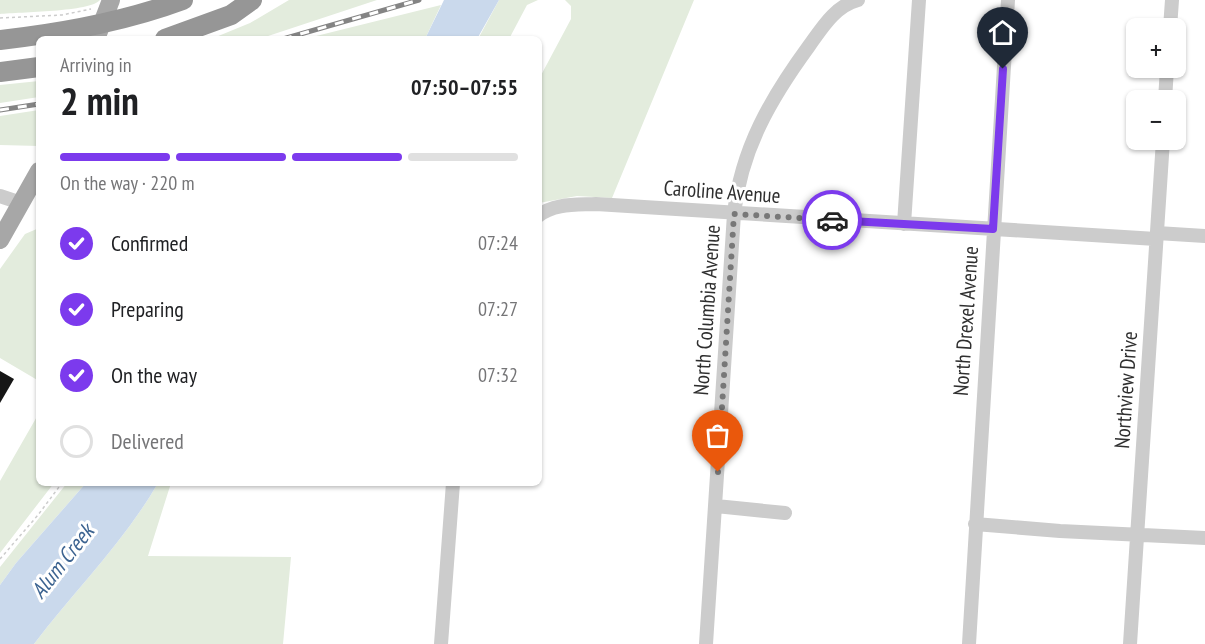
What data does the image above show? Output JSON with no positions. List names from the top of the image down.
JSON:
{
  "streets": {
    "street": [
      "Caroline Avenue",
      "North Columbia Avenue",
      "North Drexel Avenue",
      "Northview Drive"
    ]
  },
  "crossings": [
    ["Caroline Avenue", "North Columbia Avenue"],
    ["Caroline Avenue", "North Drexel Avenue"],
    ["Caroline Avenue", "Northview Drive"]
  ],
  "water": ["Alum Creek"],
  "page": {
    "map_buttons": ["+", "−"],
    "heading": ["2 min", "Arriving in", "07:50–07:55"],
    "bar": "On the way · 220 m",
    "list": [
      ["Confirmed", "07:24"],
      ["Preparing", "07:27"],
      ["On the way", "07:32"],
      "Delivered"
    ]
  }
}
